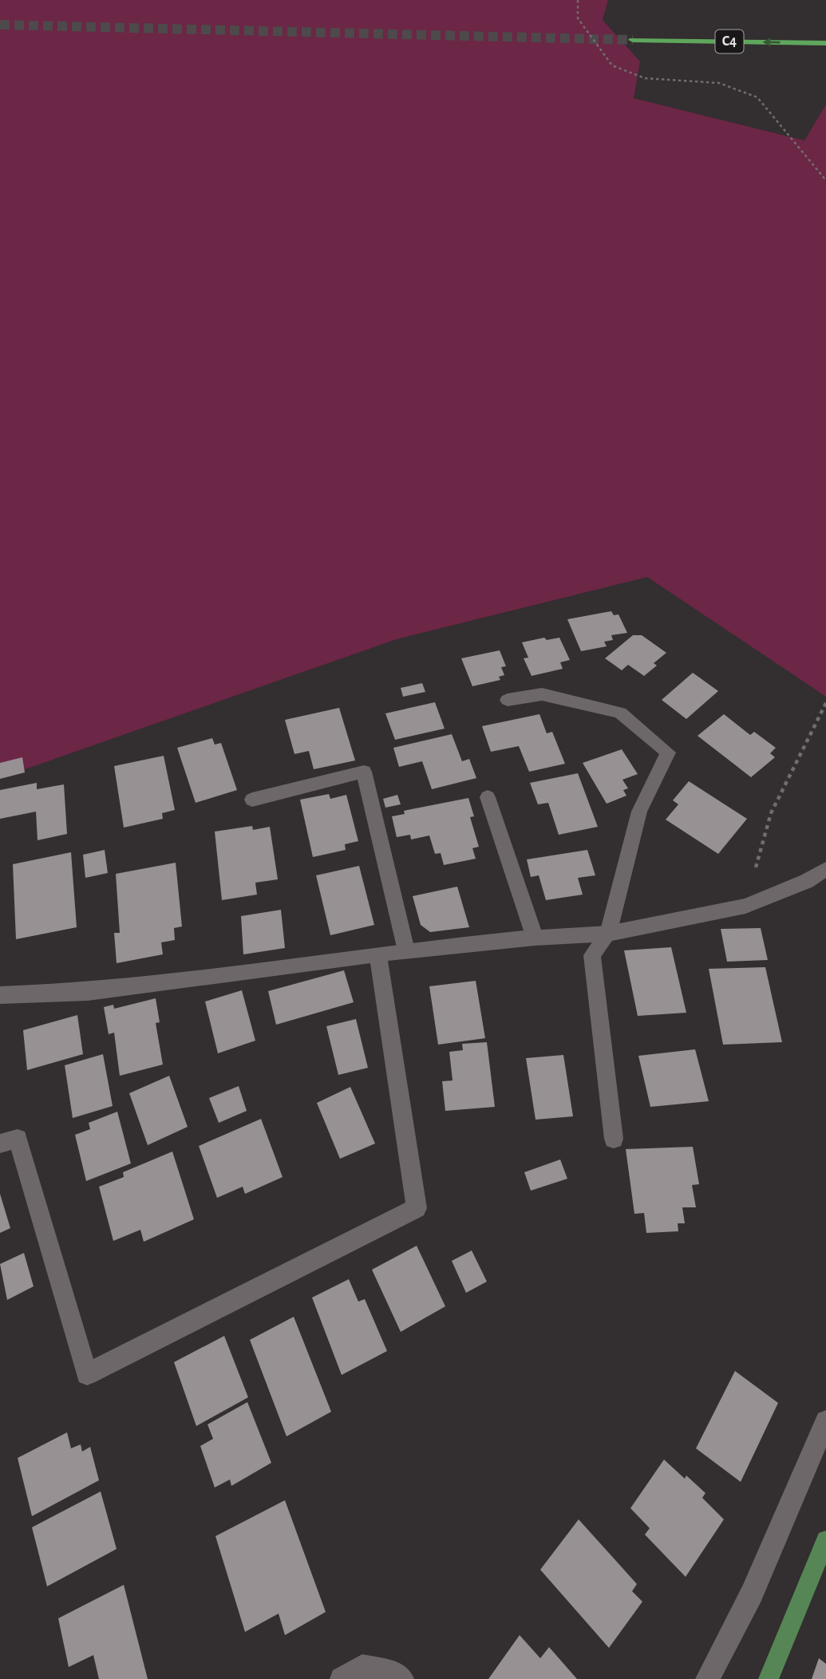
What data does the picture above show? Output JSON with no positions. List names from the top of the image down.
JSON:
{
  "streets": {
    "highway": ["C4"]
  }
}
